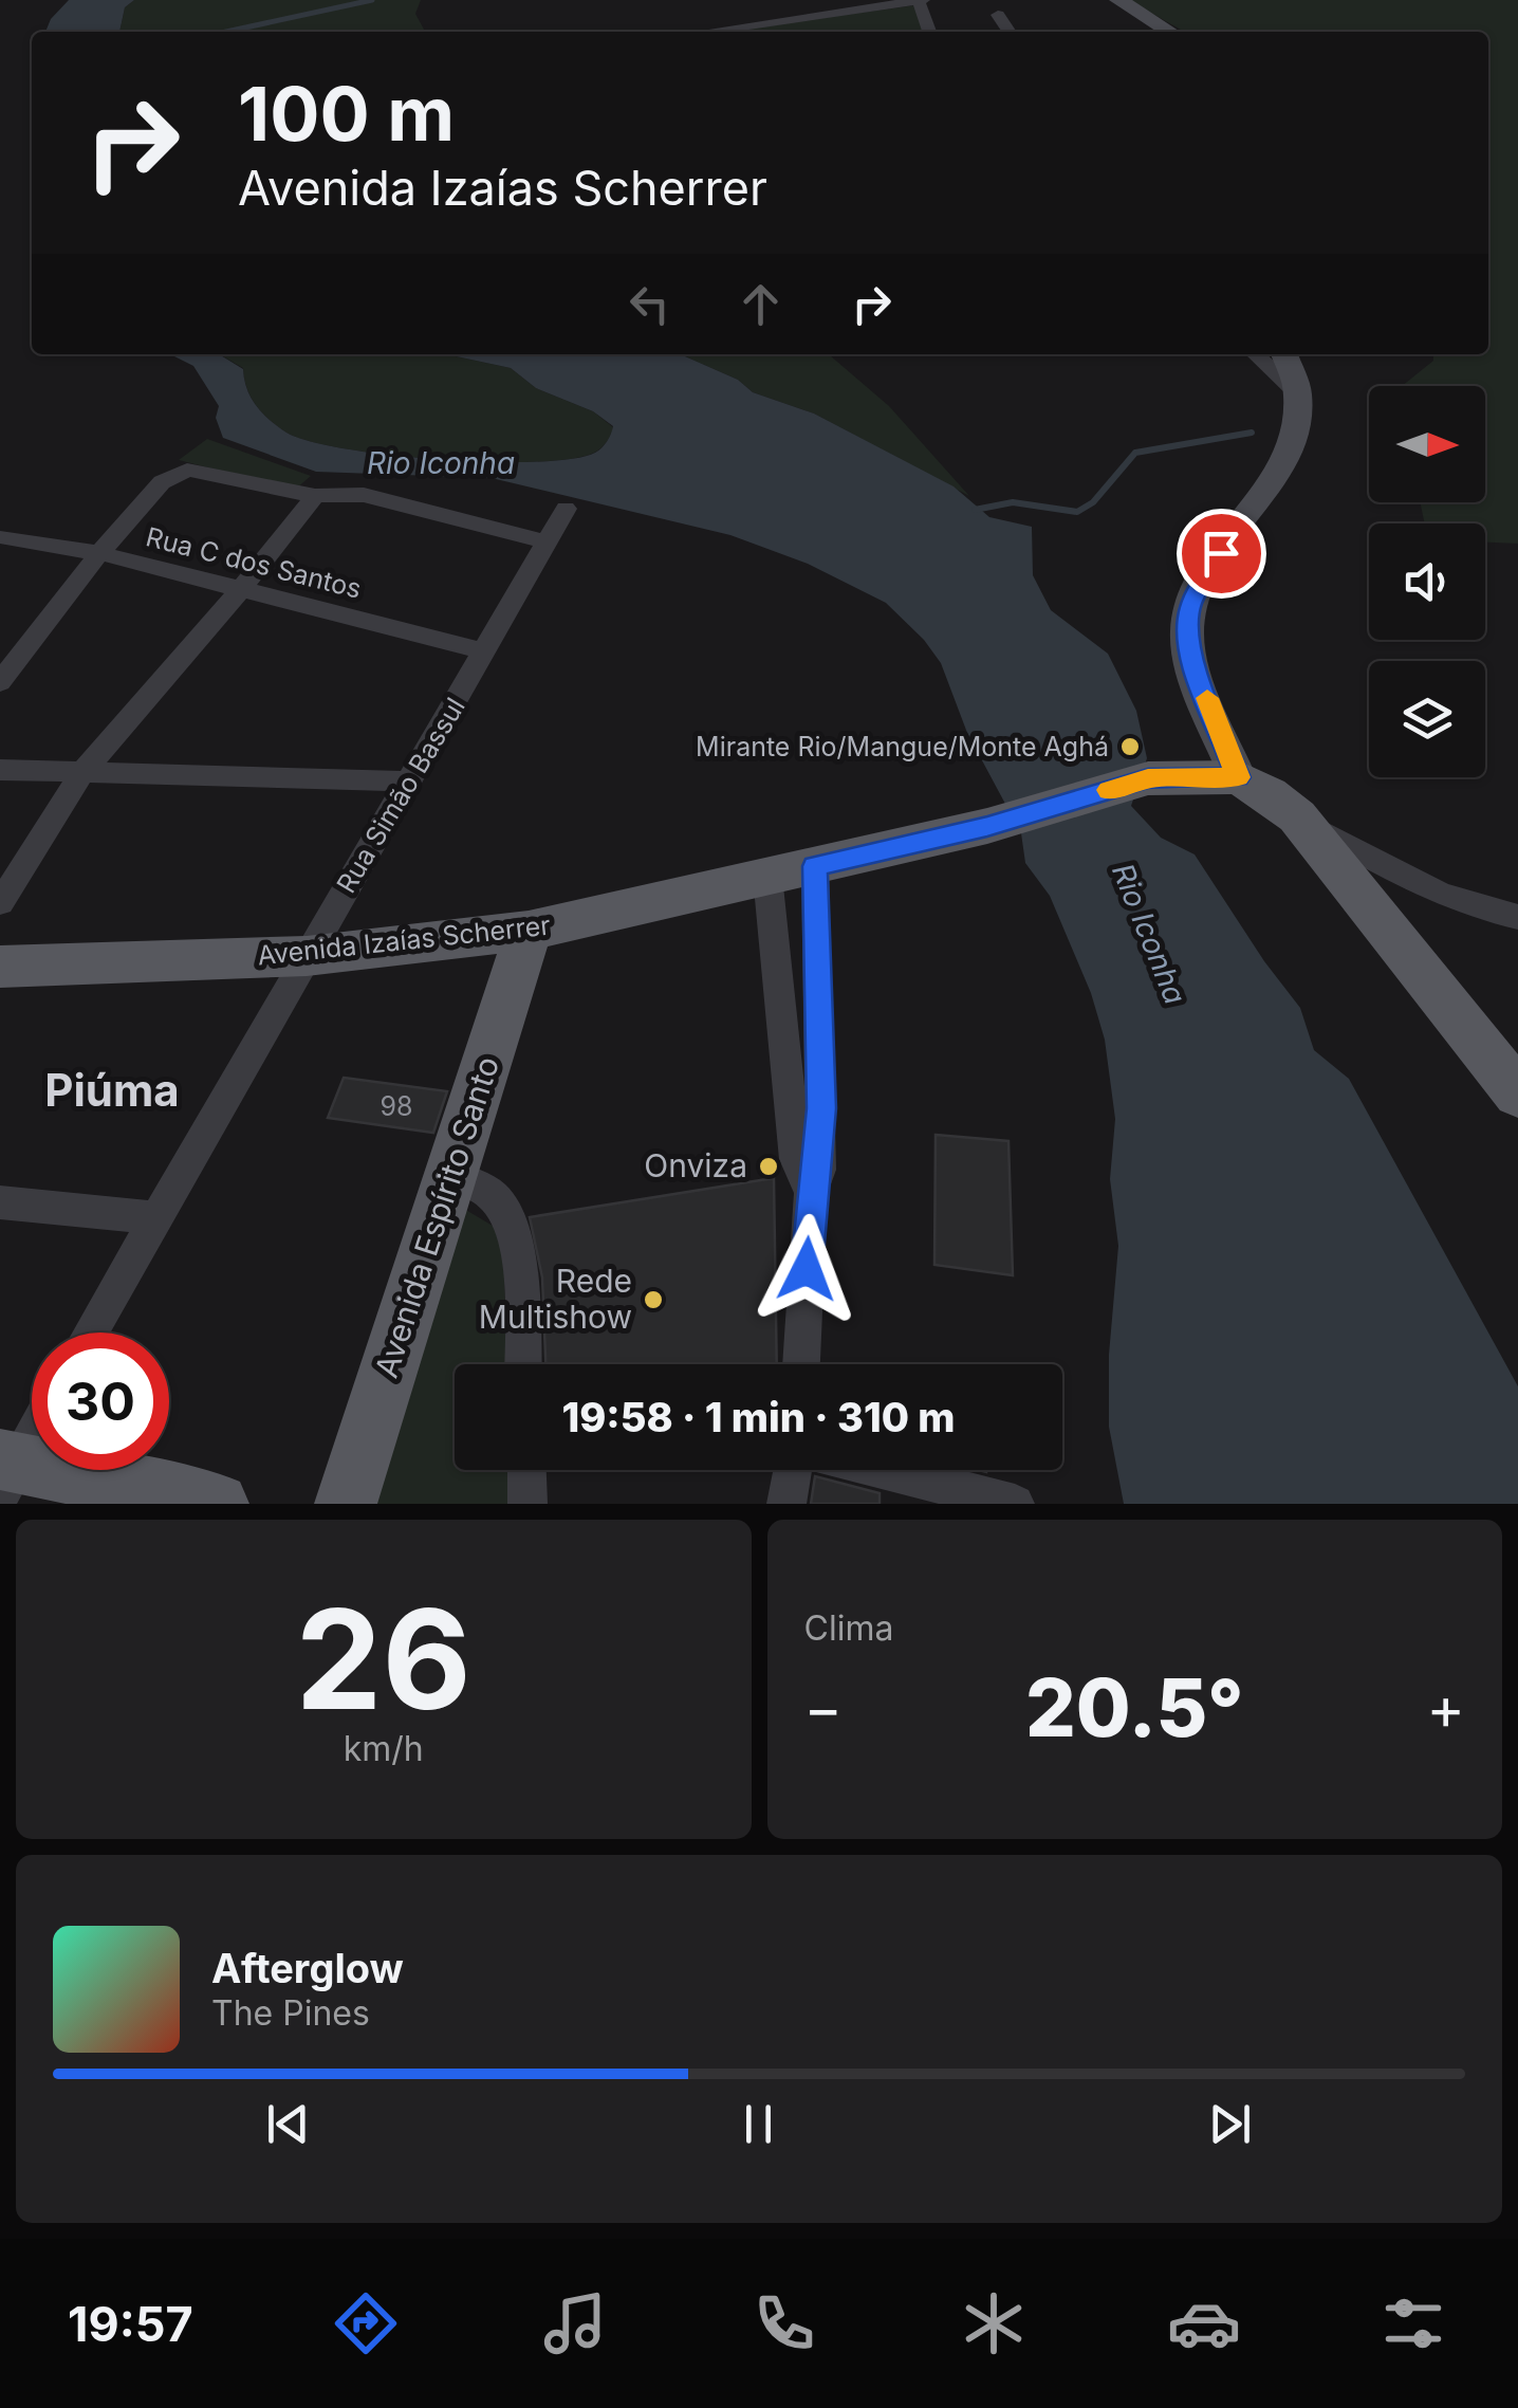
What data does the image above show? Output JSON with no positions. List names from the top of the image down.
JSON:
{
  "streets": {
    "main road": ["Avenida Izaías Scherrer", "Avenida Espírito Santo"],
    "street": ["Rua C dos Santos", "Rua Simão Bassul"]
  },
  "crossings": [
    ["Rua C dos Santos", "Rua Simão Bassul"],
    ["Rua Simão Bassul", "Avenida Izaías Scherrer"],
    ["Avenida Izaías Scherrer", "Avenida Espírito Santo"]
  ],
  "districts": ["Piúma"],
  "water": ["Rio Iconha"],
  "places": ["Mirante Rio/Mangue/Monte Aghá", "Onviza", "Rede Multishow"],
  "house_numbers": ["98"],
  "north": "right",
  "page": {
    "turn": ["100 m", "Avenida Izaías Scherrer"],
    "limit": "30",
    "trip": "19:58 · 1 min · 310 m",
    "tile": [
      ["26", "km/h"],
      "Clima"
    ],
    "heat": ["−", "20.5°", "+"],
    "song": ["Afterglow", "The Pines"],
    "tabs": "19:57"
  }
}
